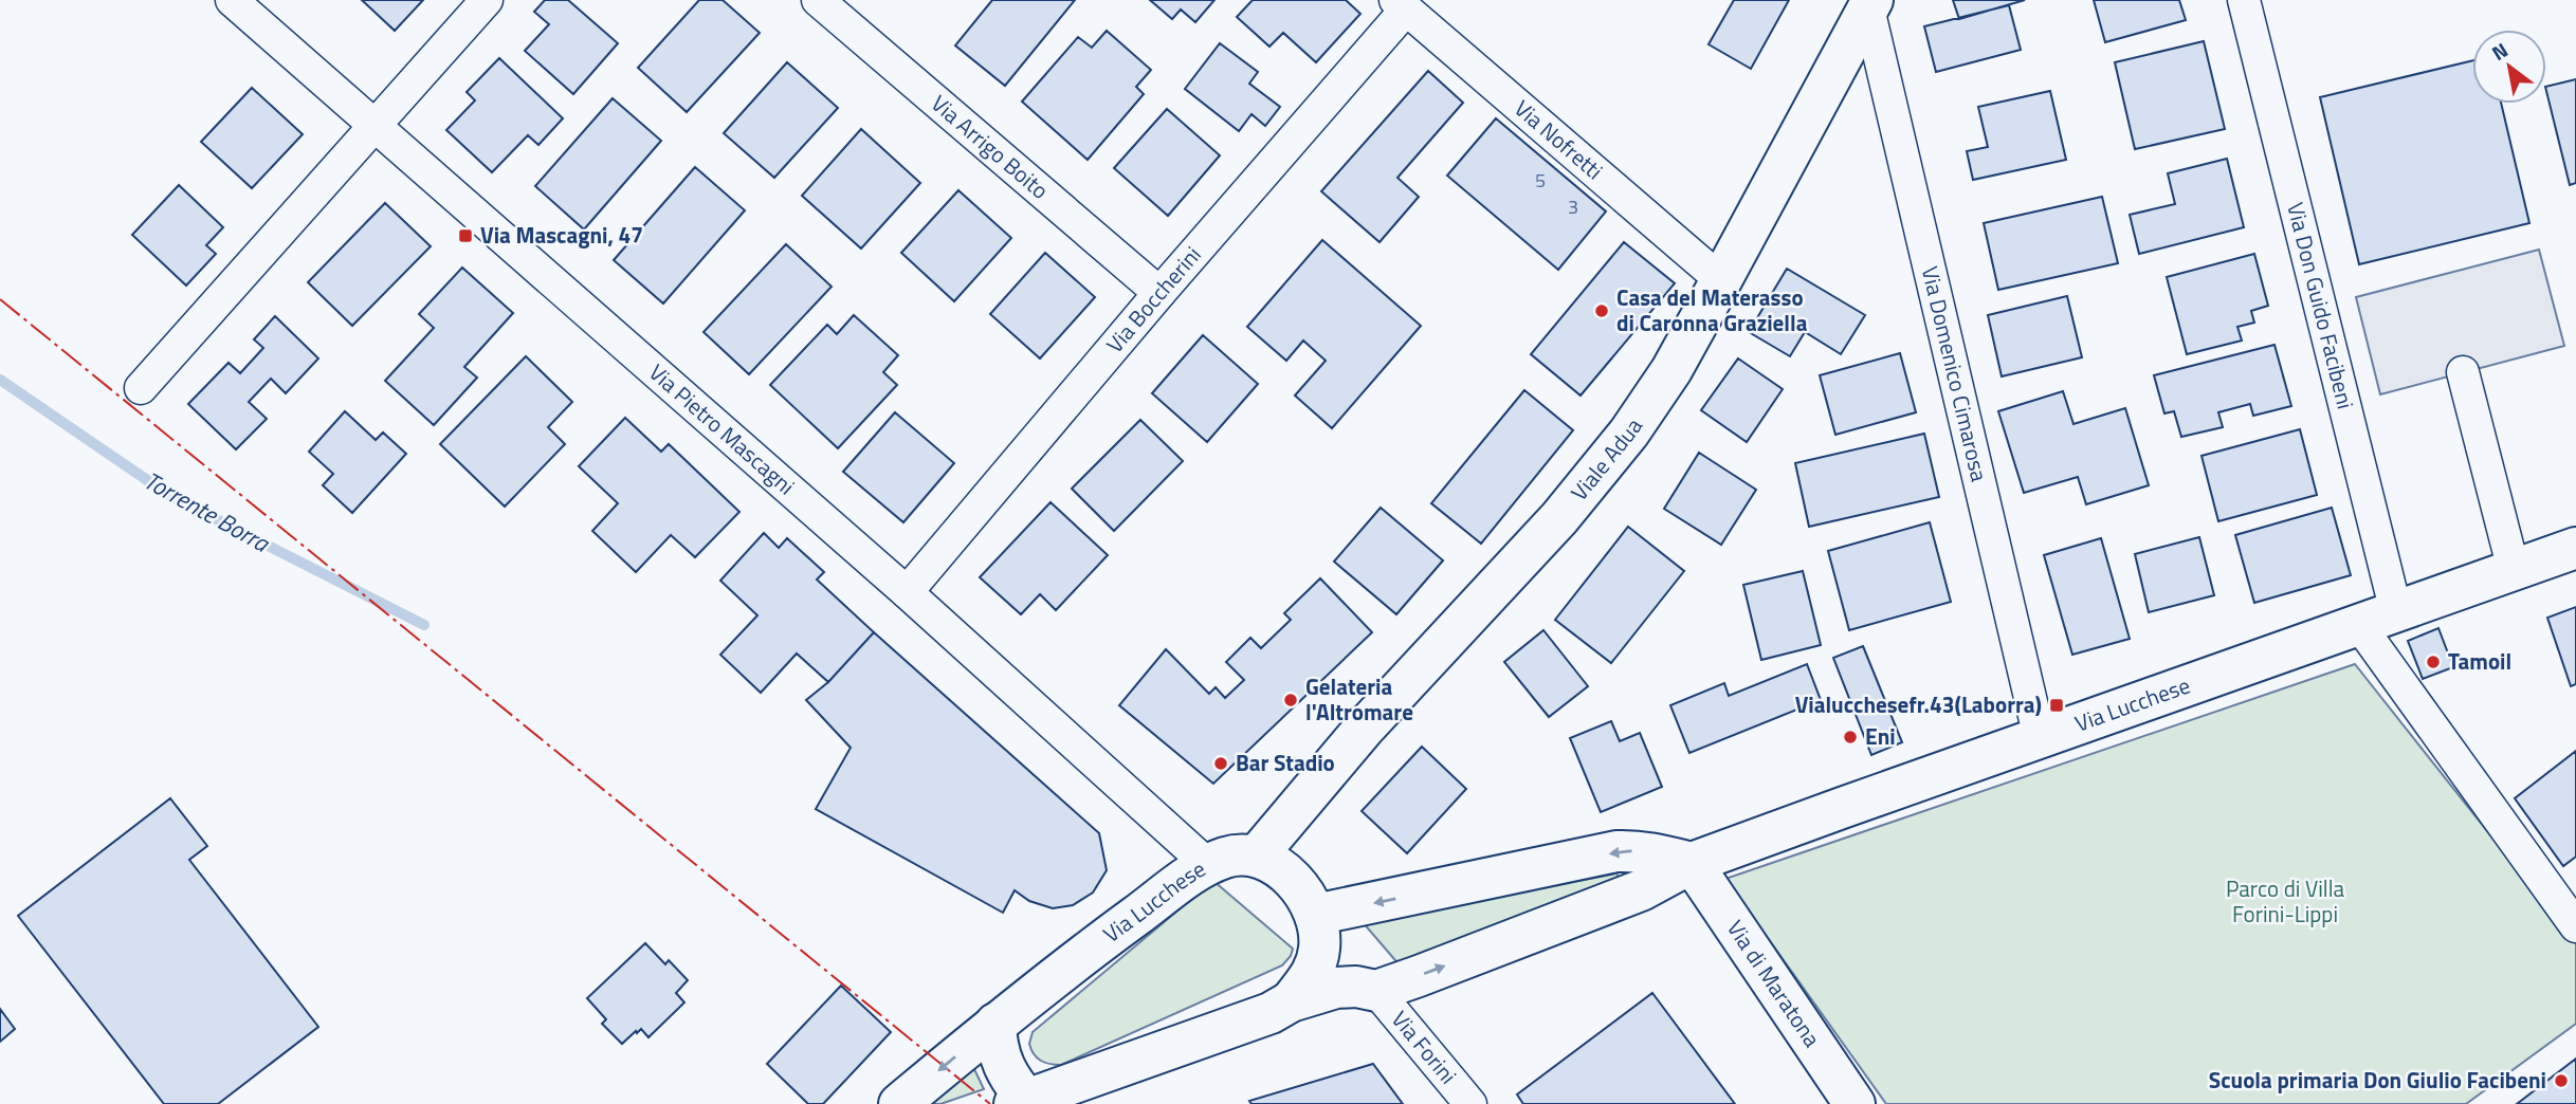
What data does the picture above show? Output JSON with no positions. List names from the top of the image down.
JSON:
{
  "streets": {
    "main road": ["Viale Adua", "Via Lucchese", "Via di Maratona"],
    "street": [
      "Via Nofretti",
      "Via Arrigo Boito",
      "Via Boccherini",
      "Via Don Guido Facibeni",
      "Via Domenico Cimarosa",
      "Via Pietro Mascagni",
      "Via Forini"
    ]
  },
  "crossings": [
    ["Via Nofretti", "Via Boccherini"],
    ["Via Nofretti", "Viale Adua"],
    ["Via Arrigo Boito", "Via Boccherini"],
    ["Via Boccherini", "Via Pietro Mascagni"],
    ["Via Don Guido Facibeni", "Via Lucchese"],
    ["Via Domenico Cimarosa", "Viale Adua"],
    ["Via Domenico Cimarosa", "Via Lucchese"],
    ["Via Pietro Mascagni", "Via Lucchese"],
    ["Viale Adua", "Via Lucchese"],
    ["Via Lucchese", "Via di Maratona"],
    ["Via Lucchese", "Via Forini"]
  ],
  "water": ["Torrente Borra"],
  "parks": ["Parco di Villa Forini-Lippi"],
  "places": {
    "transit": ["Via Mascagni, 47", "Vialucchesefr.43(Laborra)"],
    "other": [
      "Casa del Materasso di Caronna Graziella",
      "Tamoil",
      "Gelateria l'Altromare",
      "Eni",
      "Bar Stadio",
      "Scuola primaria Don Giulio Facibeni"
    ]
  },
  "house_numbers": ["5", "3"],
  "north": "top left"
}
